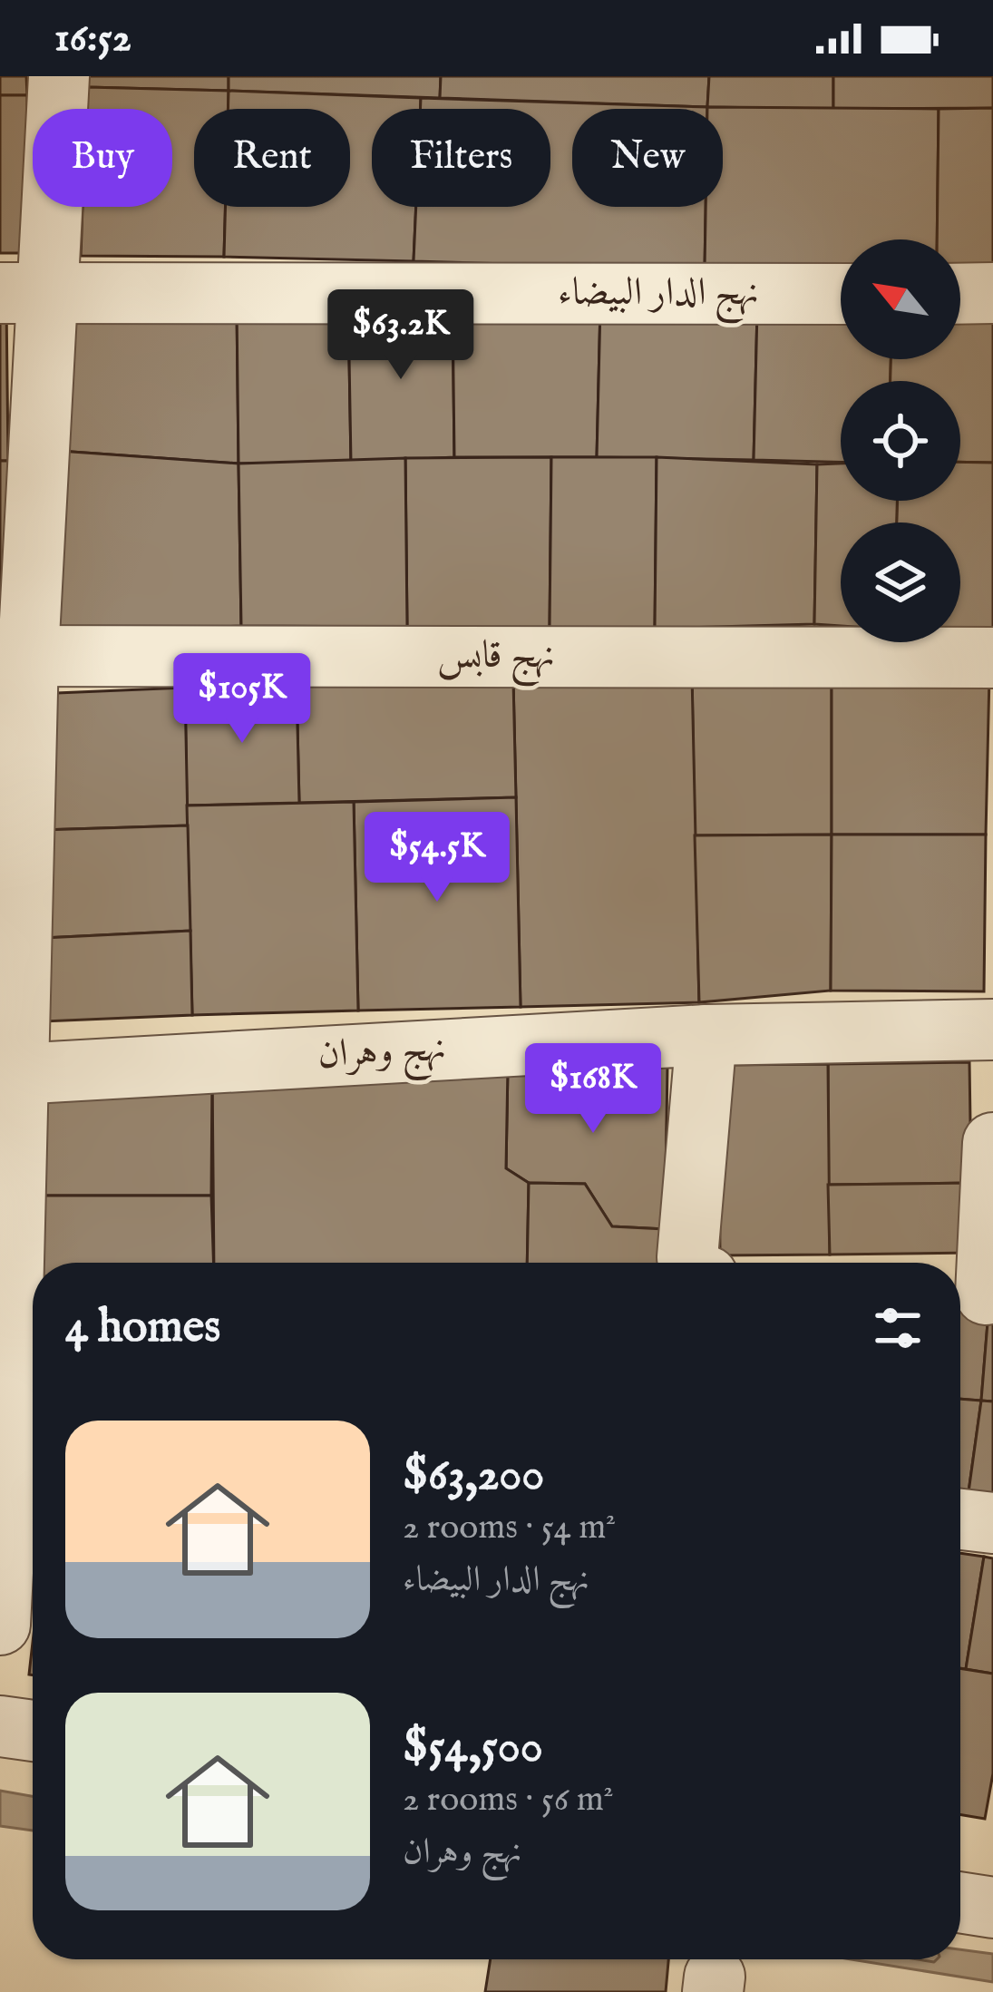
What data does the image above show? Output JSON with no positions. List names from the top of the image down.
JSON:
{
  "streets": {
    "street": ["نهج الدار البيضاء", "نهج قابس", "نهج وهران"]
  },
  "north": "top left",
  "page": {
    "status": "16:52",
    "chip": [
      "Buy",
      "Rent",
      "Filters",
      "New"
    ],
    "price": [
      "$63.2K",
      "$105K",
      "$54.5K",
      "$168K"
    ],
    "heading": "4 homes",
    "list": [
      {
        "name": "$63,200",
        "note": "2 rooms · 54 m² · نهج الدار البيضاء"
      },
      {
        "name": "$54,500",
        "note": "2 rooms · 56 m² · نهج وهران"
      }
    ]
  }
}
